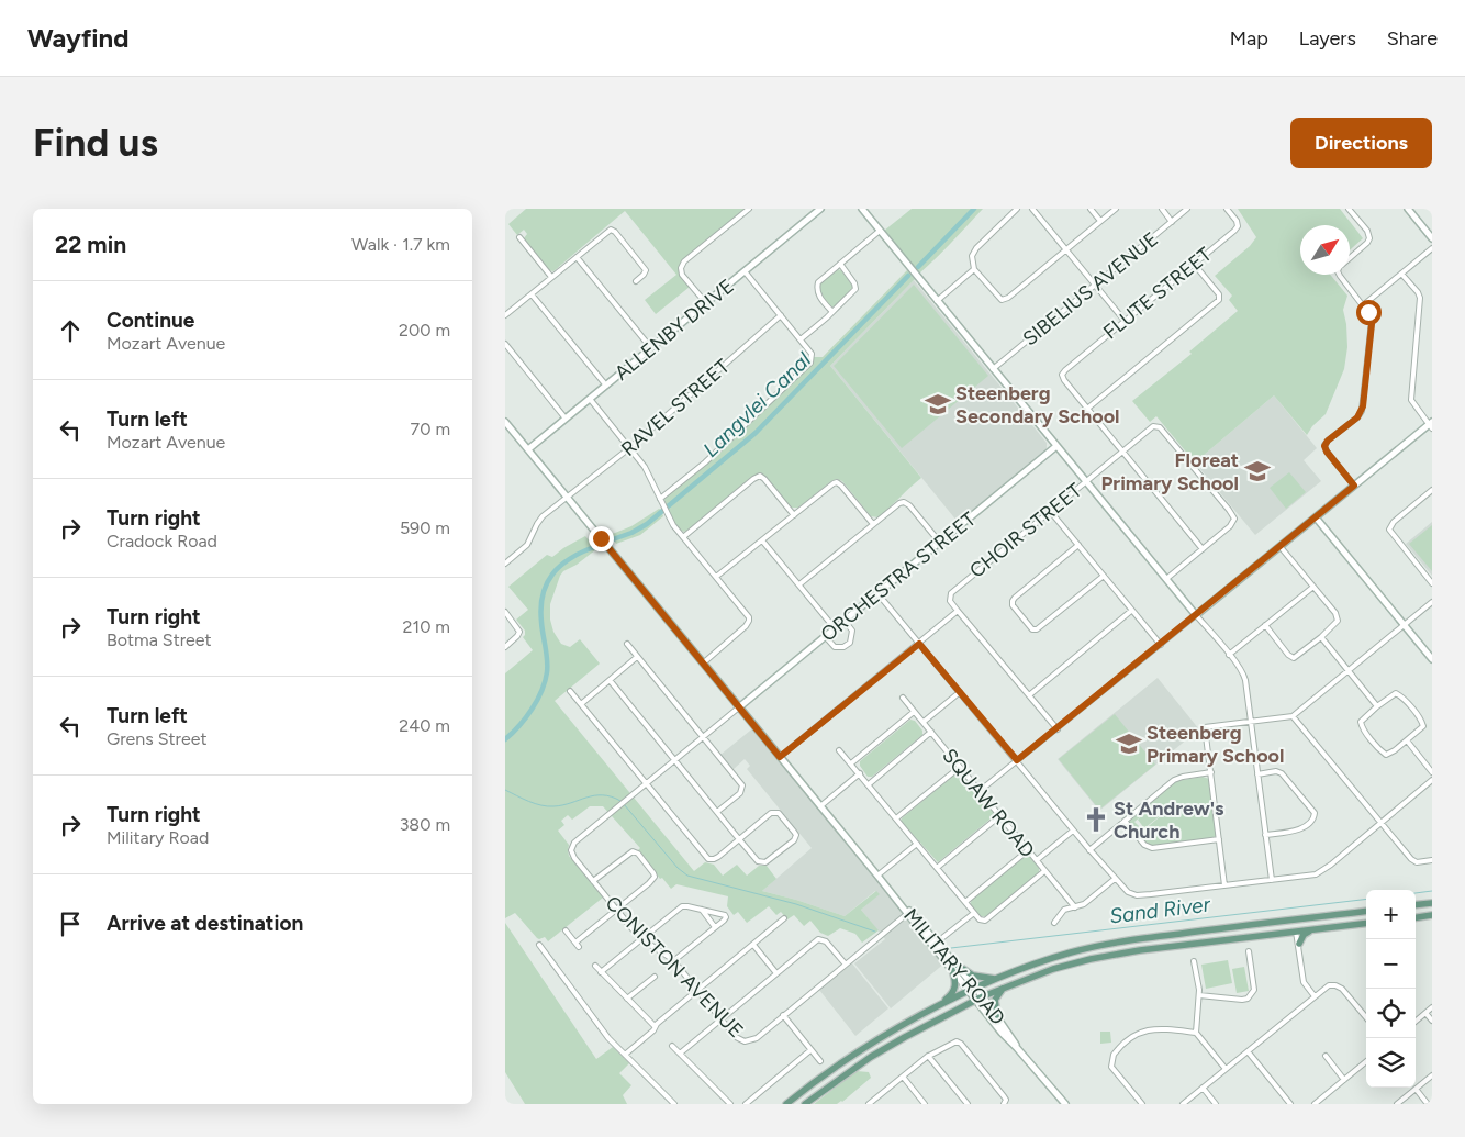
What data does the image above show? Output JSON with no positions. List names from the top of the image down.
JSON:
{
  "streets": {
    "street": [
      "SIBELIUS AVENUE",
      "FLUTE STREET",
      "ALLENBY DRIVE",
      "RAVEL STREET",
      "CHOIR STREET",
      "ORCHESTRA STREET",
      "SQUAW ROAD",
      "CONISTON AVENUE",
      "MILITARY ROAD"
    ]
  },
  "crossings": [
    ["ALLENBY DRIVE", "MILITARY ROAD"],
    ["RAVEL STREET", "MILITARY ROAD"],
    ["ORCHESTRA STREET", "CONISTON AVENUE"],
    ["ORCHESTRA STREET", "MILITARY ROAD"],
    ["CONISTON AVENUE", "MILITARY ROAD"]
  ],
  "water": ["Langvlei Canal", "Sand River"],
  "places": {
    "school or university": ["Steenberg Secondary School", "Floreat Primary School", "Steenberg Primary School"],
    "church": ["St Andrew's Church"]
  },
  "north": "top right",
  "page": {
    "header": "Wayfind",
    "nav": ["Map", "Layers", "Share"],
    "buttons": "Directions",
    "title": "Find us",
    "heading": ["22 min", "Walk · 1.7 km"],
    "list": [
      ["Continue", "Mozart Avenue", "200 m"],
      ["Turn left", "Mozart Avenue", "70 m"],
      ["Turn right", "Cradock Road", "590 m"],
      ["Turn right", "Botma Street", "210 m"],
      ["Turn left", "Grens Street", "240 m"],
      ["Turn right", "Military Road", "380 m"],
      "Arrive at destination"
    ],
    "map_buttons": ["+", "−"]
  }
}
